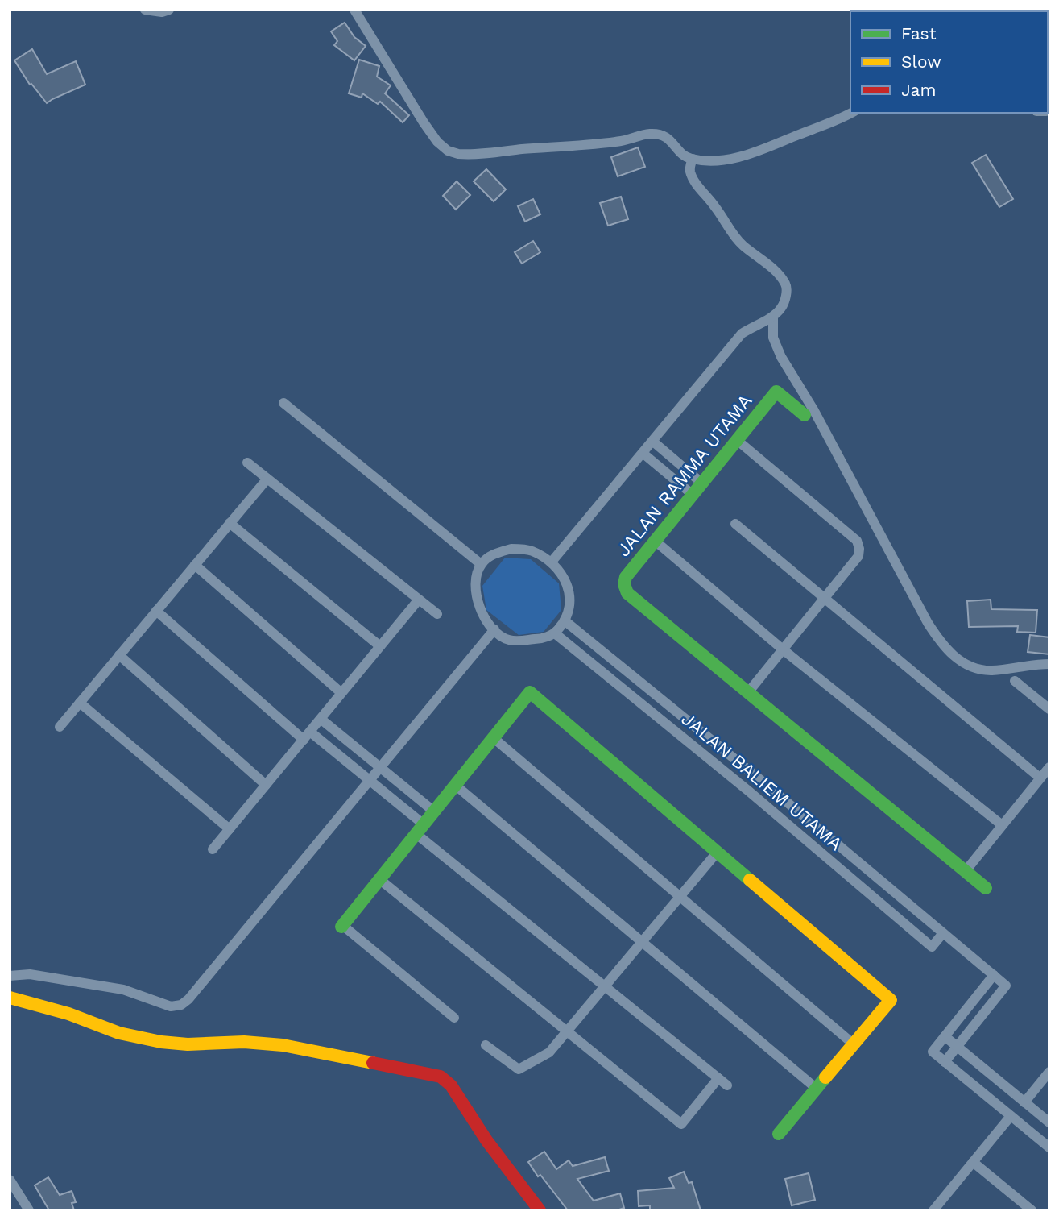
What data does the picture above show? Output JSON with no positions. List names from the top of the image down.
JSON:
{
  "streets": {
    "street": ["JALAN RAMMA UTAMA", "JALAN BALIEM UTAMA"]
  },
  "legend": ["Fast", "Slow", "Jam"]
}
